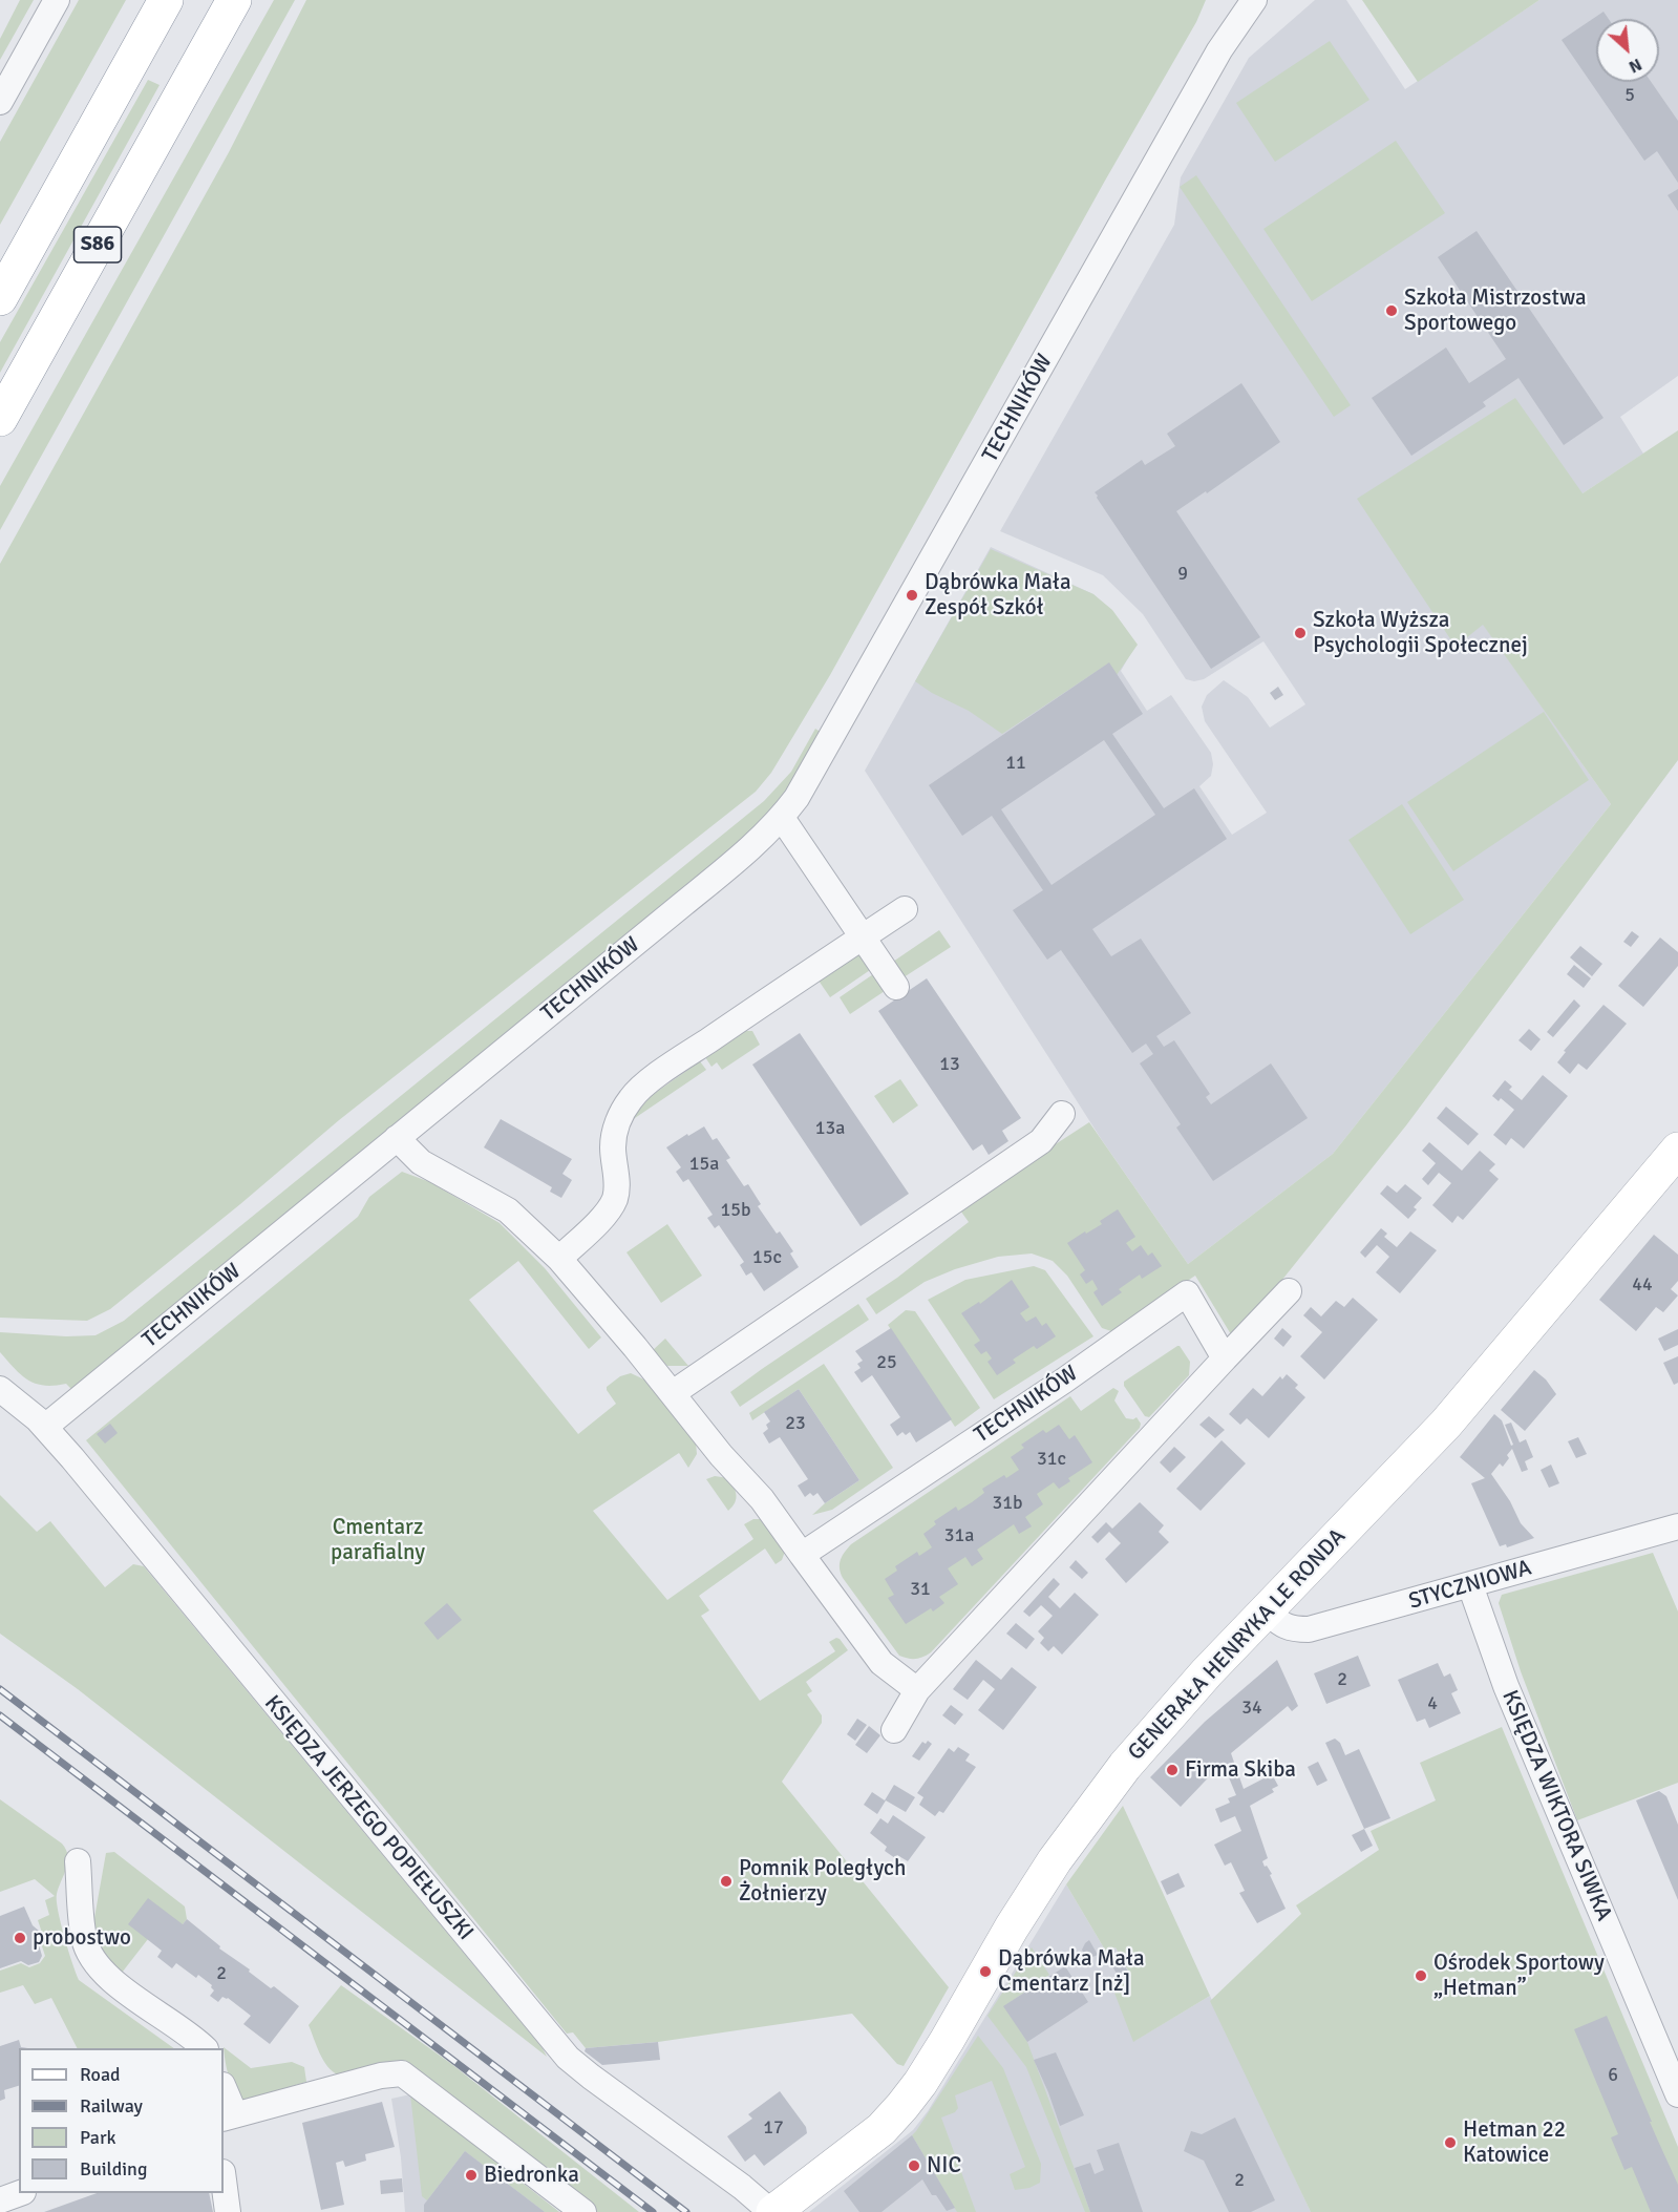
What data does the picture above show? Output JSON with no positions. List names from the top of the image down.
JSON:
{
  "streets": {
    "main road": ["S86", "GENERAŁA HENRYKA LE RONDA"],
    "street": [
      "TECHNIKÓW",
      "STYCZNIOWA",
      "KSIĘDZA WIKTORA SIWKA",
      "KSIĘDZA JERZEGO POPIEŁUSZKI"
    ]
  },
  "crossings": [
    ["TECHNIKÓW", "KSIĘDZA JERZEGO POPIEŁUSZKI"],
    ["STYCZNIOWA", "GENERAŁA HENRYKA LE RONDA"],
    ["STYCZNIOWA", "KSIĘDZA WIKTORA SIWKA"],
    ["GENERAŁA HENRYKA LE RONDA", "KSIĘDZA JERZEGO POPIEŁUSZKI"]
  ],
  "parks": ["Cmentarz parafialny"],
  "places": [
    "Szkoła Mistrzostwa Sportowego",
    "Dąbrówka Mała Zespół Szkół",
    "Szkoła Wyższa Psychologii Społecznej",
    "Firma Skiba",
    "Pomnik Poległych Żołnierzy",
    "probostwo",
    "Dąbrówka Mała Cmentarz [nż]",
    "Ośrodek Sportowy „Hetman”",
    "Hetman 22 Katowice",
    "NIC",
    "Biedronka"
  ],
  "house_numbers": [
    "5",
    "9",
    "11",
    "13",
    "13a",
    "15a",
    "15b",
    "15c",
    "44",
    "25",
    "23",
    "31c",
    "31b",
    "31a",
    "31",
    "2",
    "4",
    "34",
    "2",
    "6",
    "17",
    "2"
  ],
  "legend": [
    "Road",
    "Railway",
    "Park",
    "Building"
  ],
  "north": "bottom right"
}
